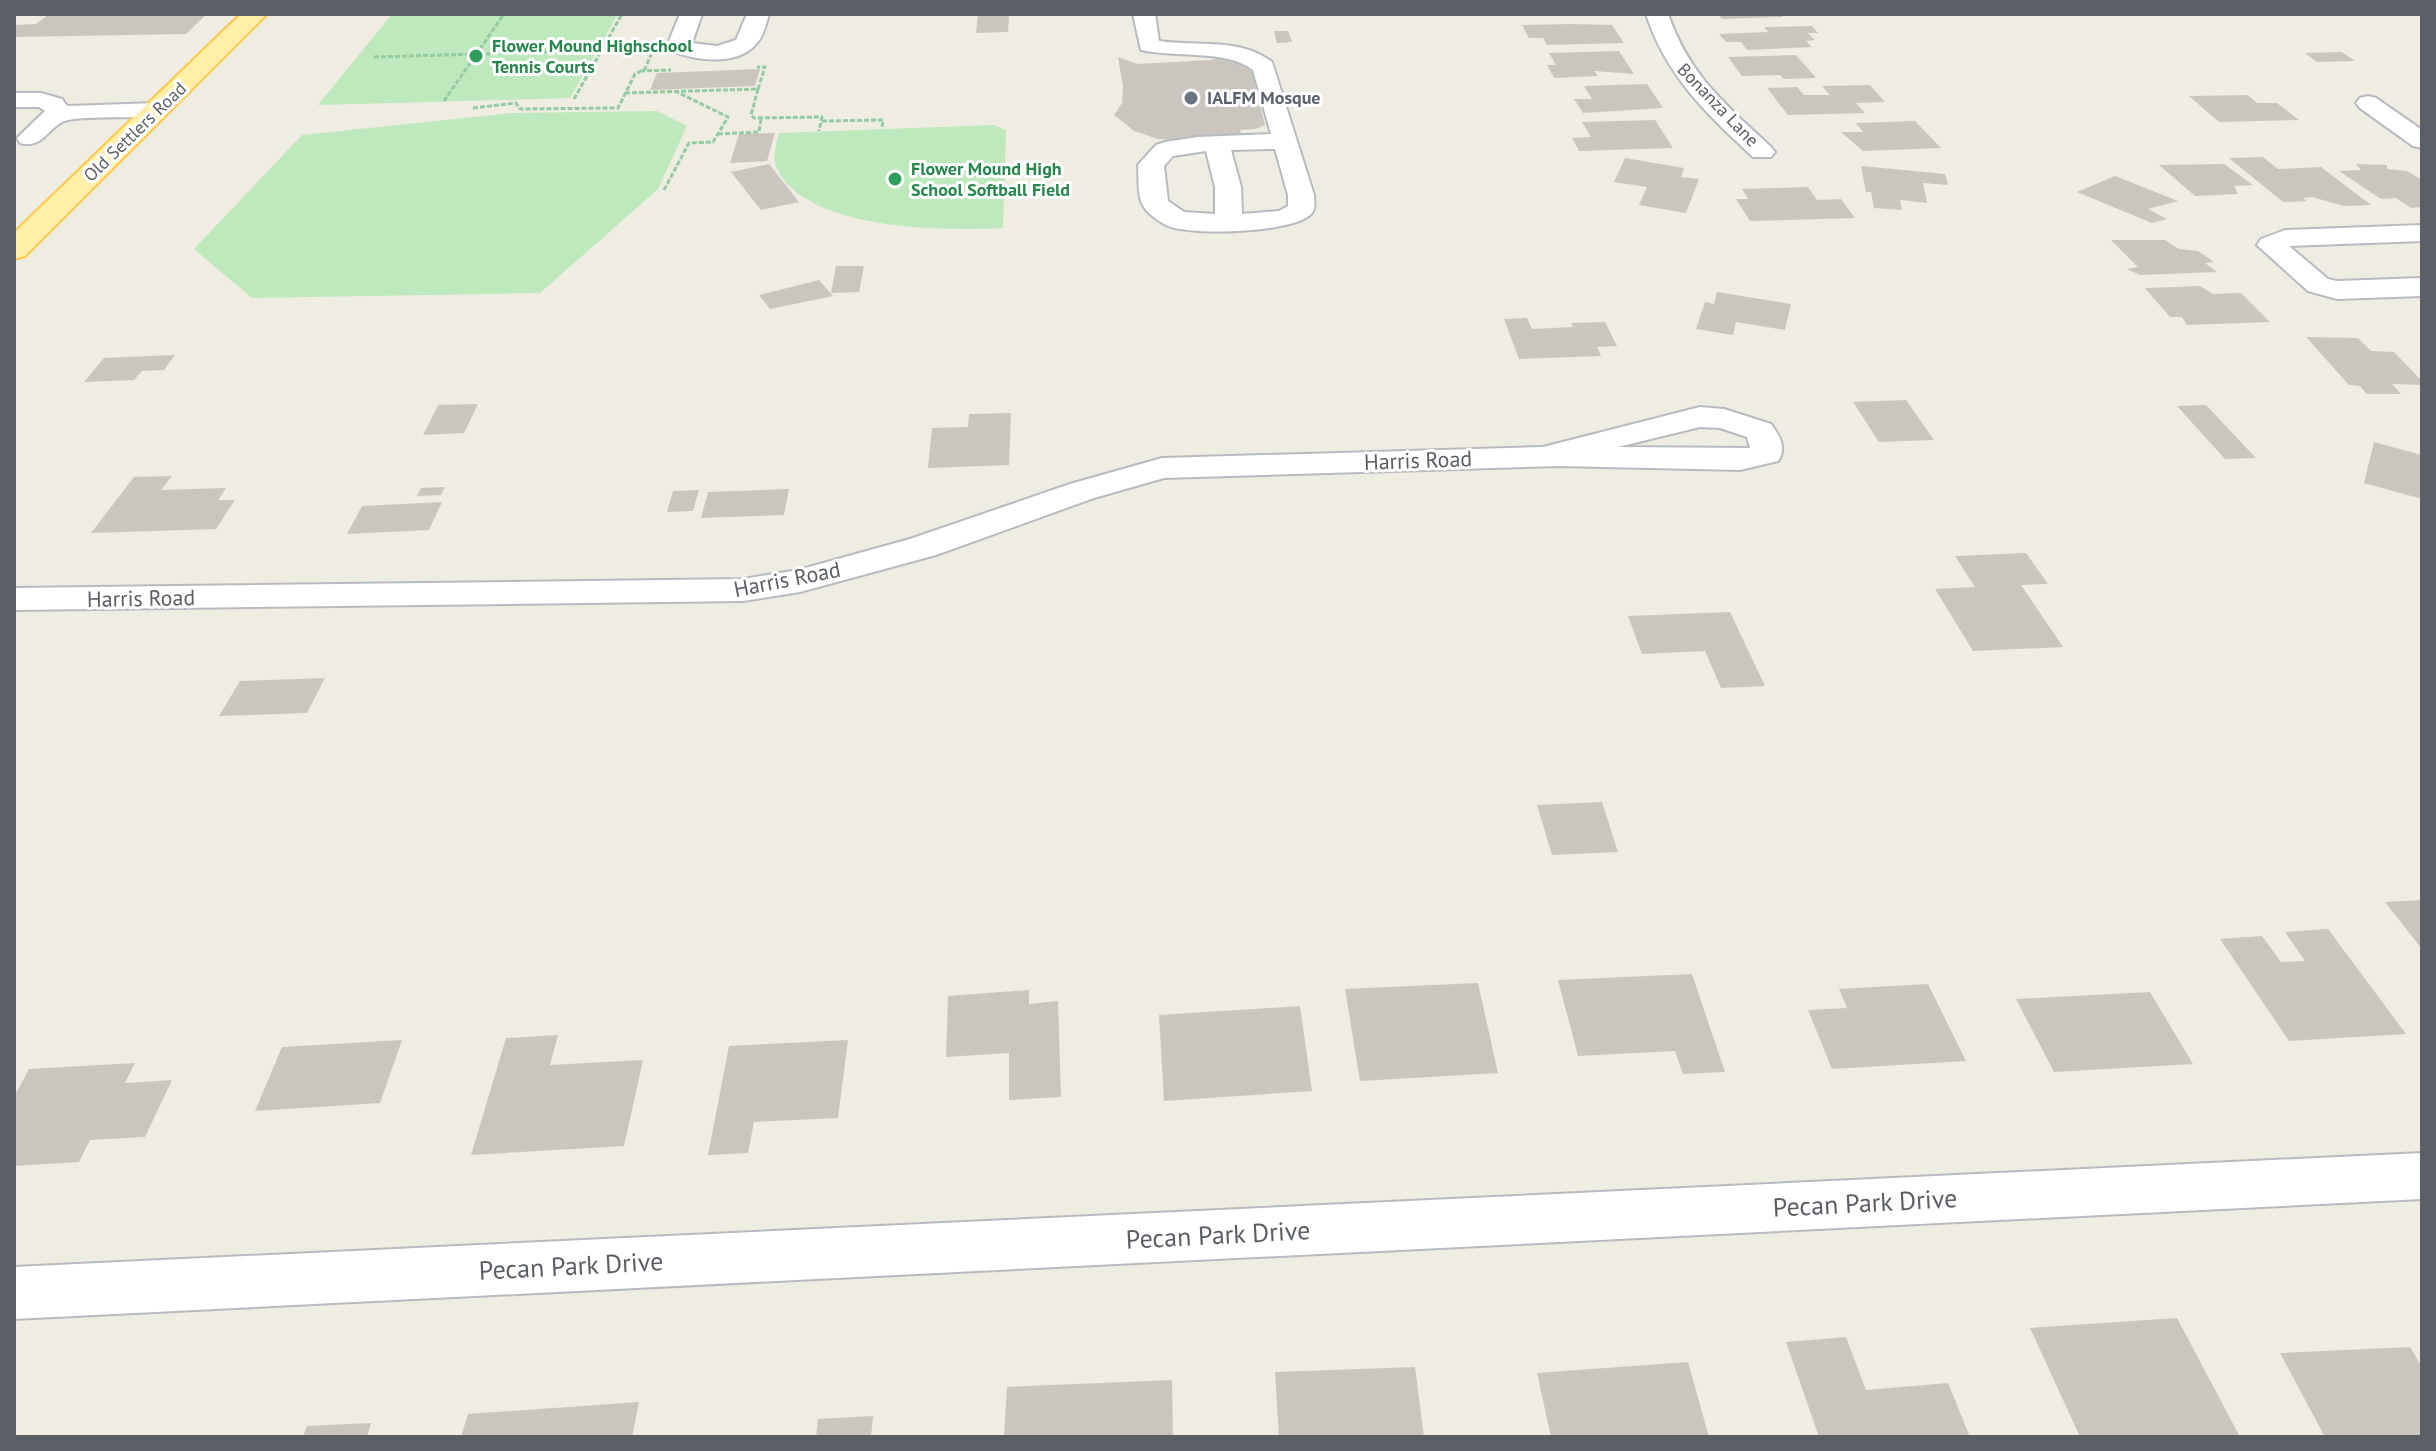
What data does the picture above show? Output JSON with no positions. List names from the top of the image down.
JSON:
{
  "streets": {
    "main road": ["Old Settlers Road"],
    "street": ["Bonanza Lane", "Harris Road", "Pecan Park Drive"]
  },
  "places": ["Flower Mound Highschool Tennis Courts", "IALFM Mosque", "Flower Mound High School Softball Field"]
}
